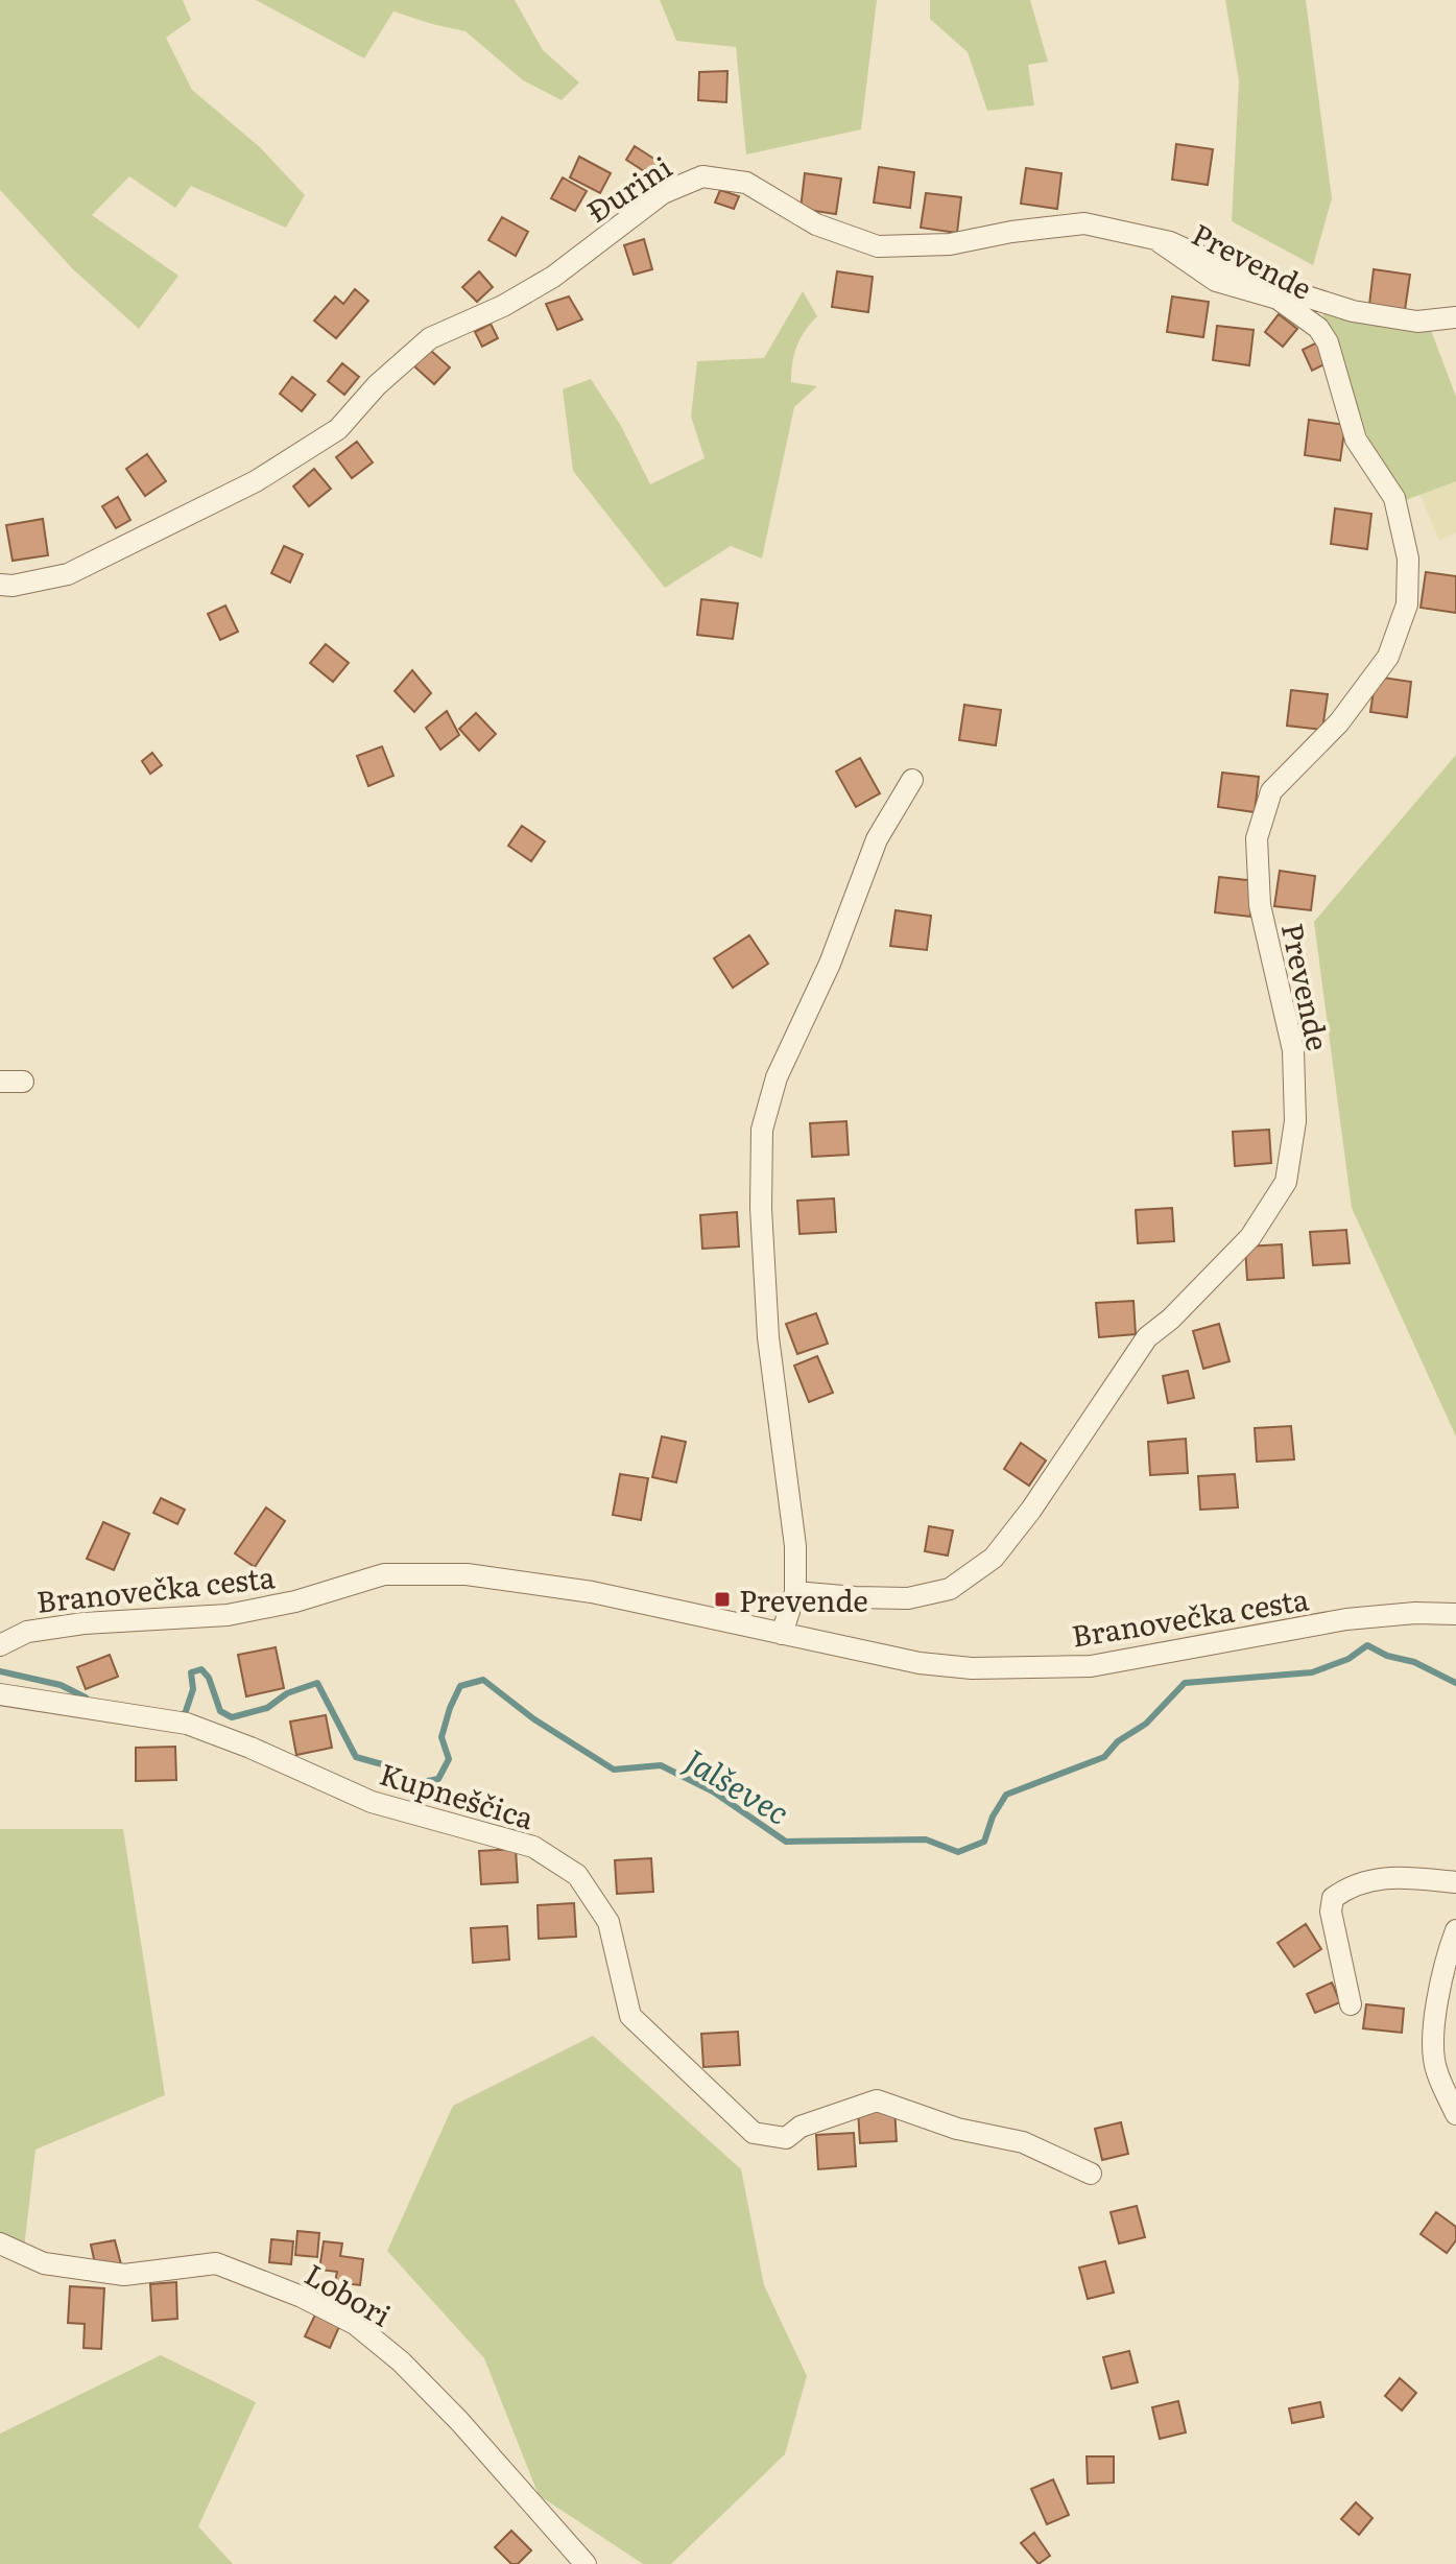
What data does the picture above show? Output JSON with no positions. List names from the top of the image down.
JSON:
{
  "streets": {
    "street": [
      "Đurini",
      "Prevende",
      "Branovečka cesta",
      "Kupneščica",
      "Lobori"
    ]
  },
  "crossings": [
    ["Đurini", "Prevende"]
  ],
  "water": ["Jalševec"],
  "places": {
    "transit": ["Prevende"]
  }
}
